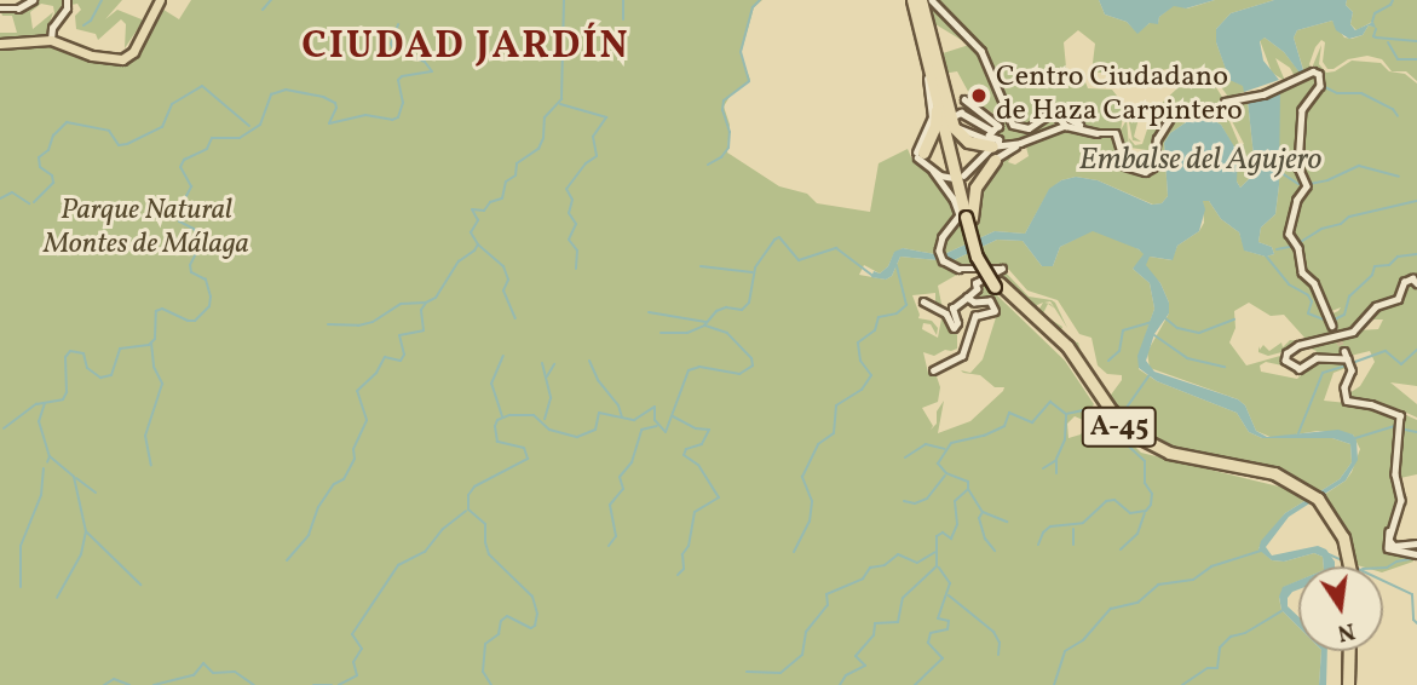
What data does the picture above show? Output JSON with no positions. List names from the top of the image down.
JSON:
{
  "streets": {
    "highway": ["A-45"]
  },
  "districts": ["CIUDAD JARDÍN"],
  "water": ["Embalse del Agujero"],
  "parks": ["Parque Natural Montes de Málaga"],
  "places": ["Centro Ciudadano de Haza Carpintero"],
  "north": "bottom"
}
